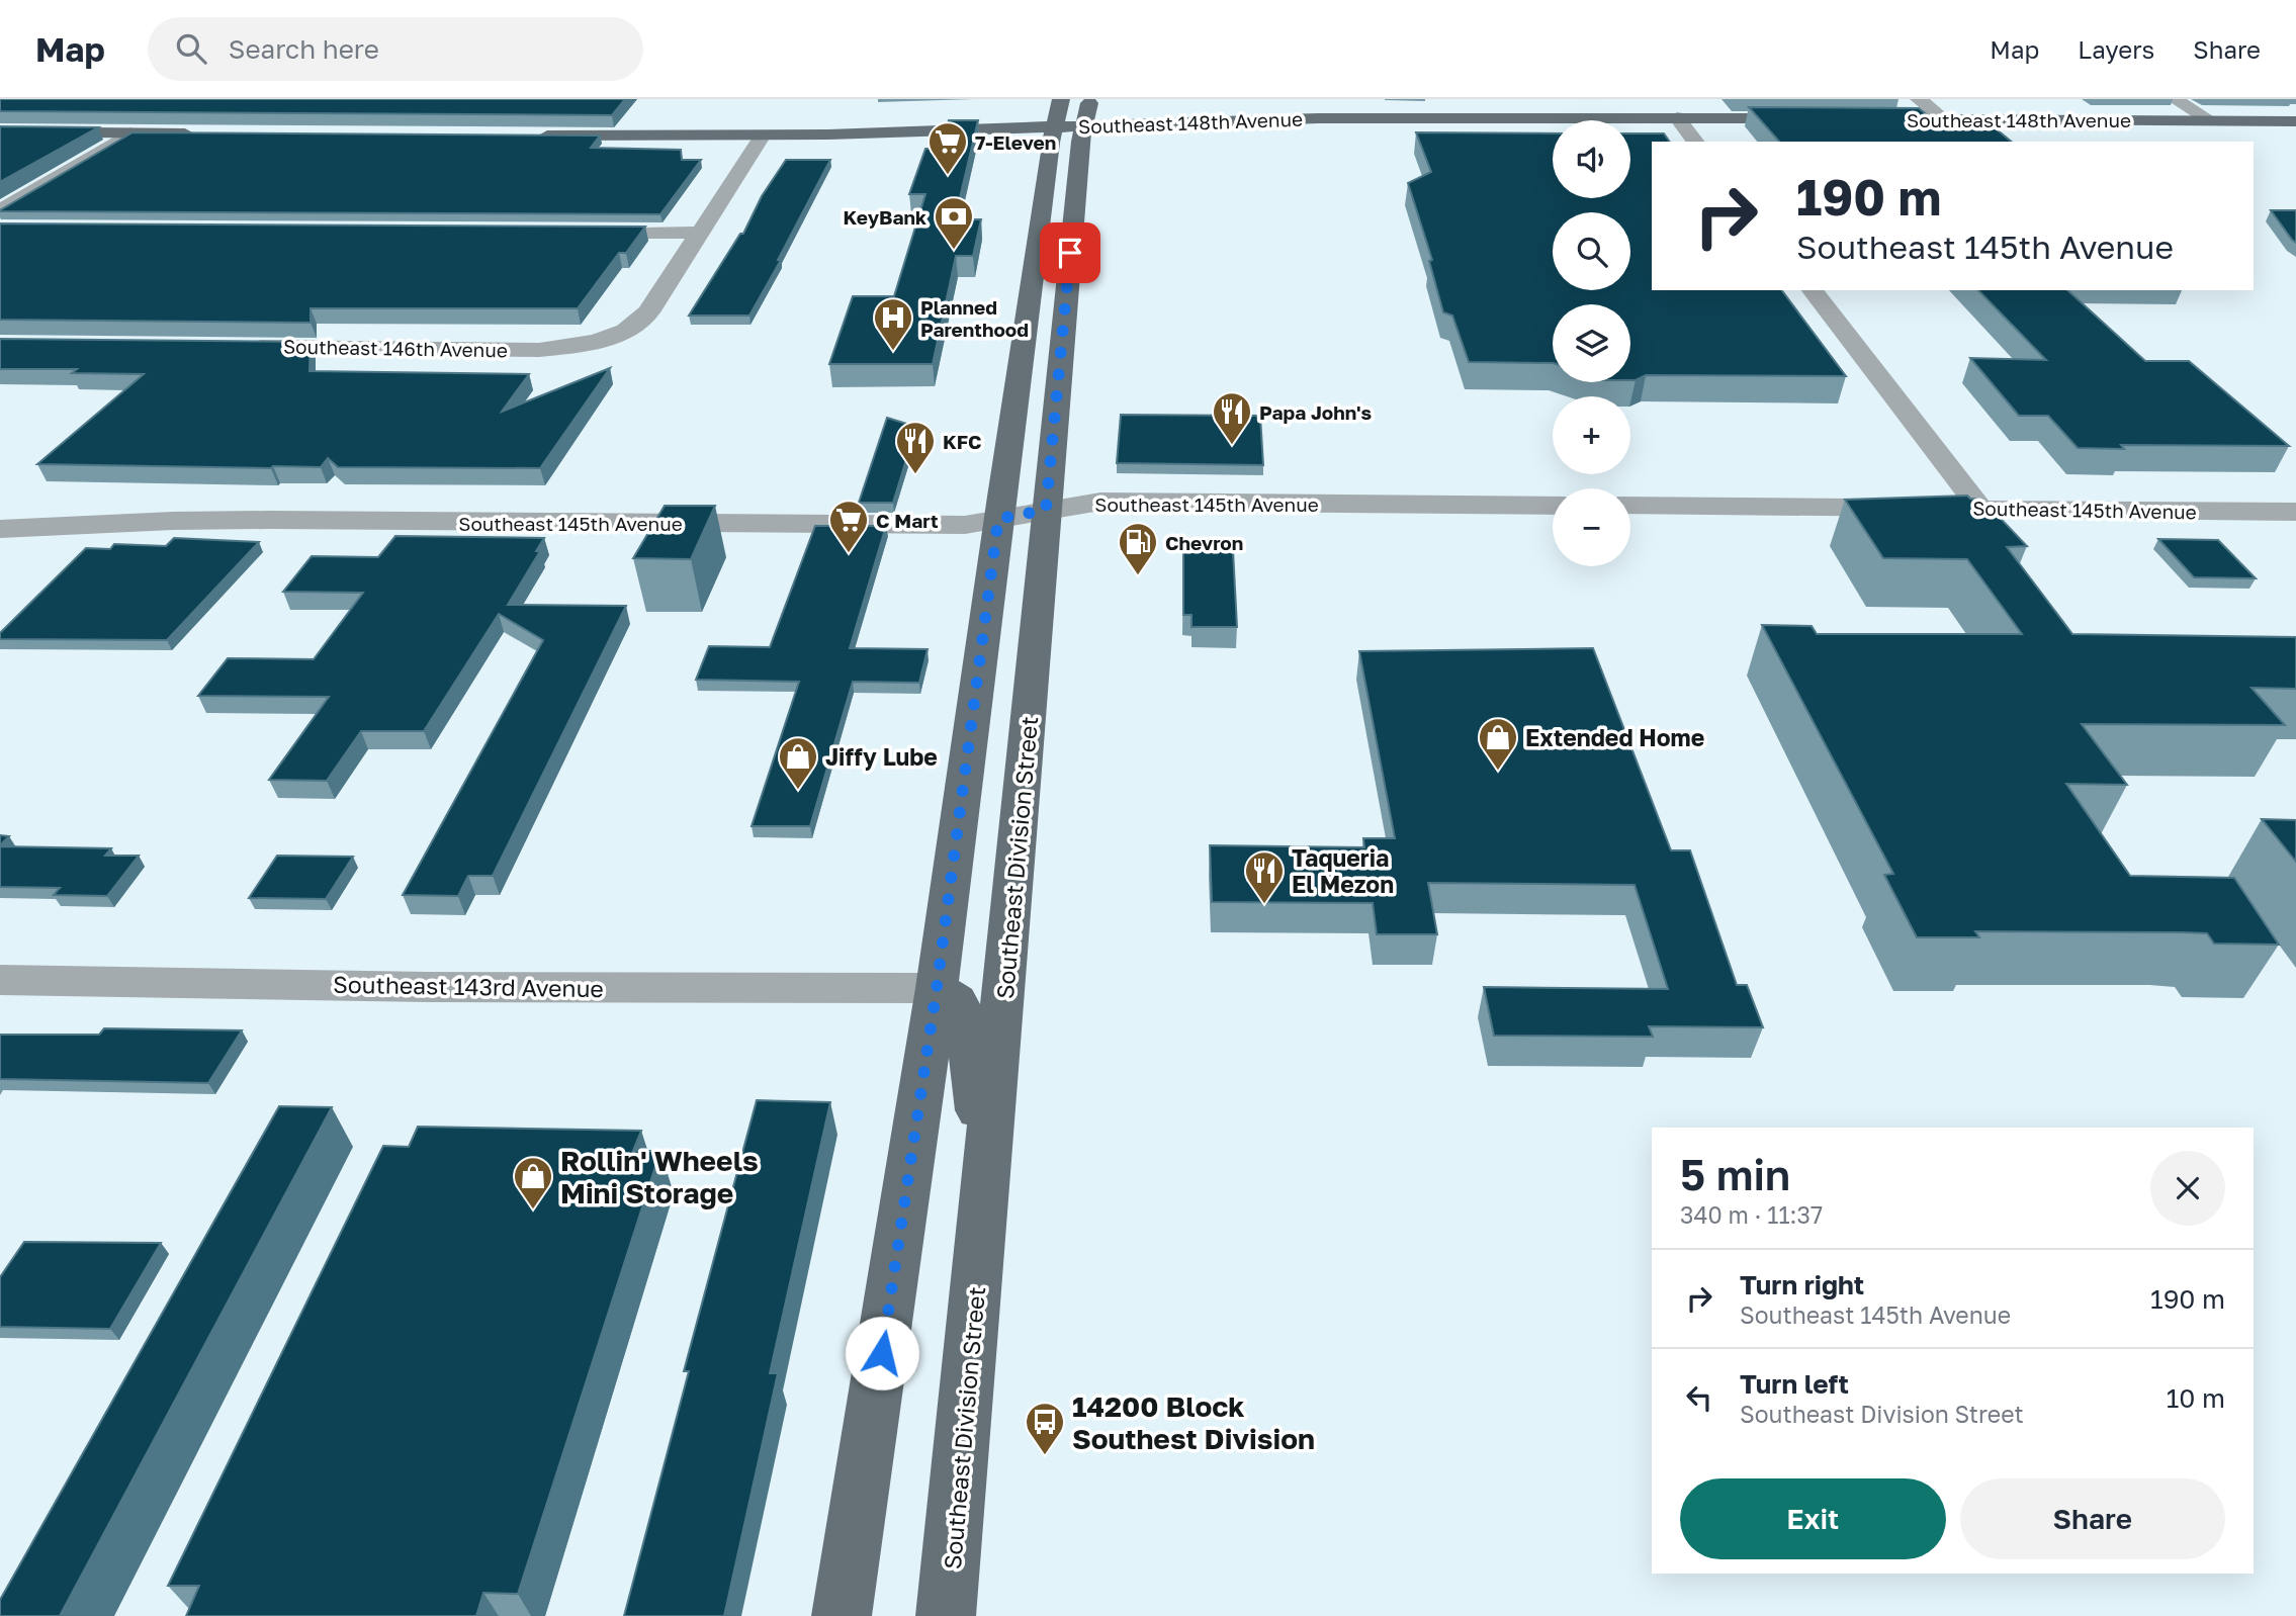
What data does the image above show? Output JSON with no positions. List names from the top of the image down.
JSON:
{
  "streets": {
    "main road": ["Southeast 148th Avenue", "Southeast Division Street"],
    "street": ["Southeast 146th Avenue", "Southeast 145th Avenue", "Southeast 143rd Avenue"]
  },
  "crossings": [
    ["Southeast 148th Avenue", "Southeast 146th Avenue"],
    ["Southeast 148th Avenue", "Southeast Division Street"],
    ["Southeast 145th Avenue", "Southeast Division Street"]
  ],
  "places": {
    "supermarket": ["7-Eleven", "C Mart"],
    "bank": ["KeyBank"],
    "hospital": ["Planned Parenthood"],
    "restaurant": ["Papa John's", "KFC", "Taqueria El Mezon"],
    "fuel station": ["Chevron"],
    "shop": ["Extended Home", "Jiffy Lube", "Rollin' Wheels Mini Storage"],
    "bus stop": ["14200 Block Southest Division"]
  },
  "page": {
    "header": "Map",
    "search": "Search here",
    "nav": ["Map", "Layers", "Share"],
    "map_buttons": ["+", "−"],
    "turn": ["190 m", "Southeast 145th Avenue"],
    "heading": ["5 min", "340 m · 11:37"],
    "list": [
      {
        "name": "Turn right",
        "note": "Southeast 145th Avenue",
        "value": "190 m"
      },
      {
        "name": "Turn left",
        "note": "Southeast Division Street",
        "value": "10 m"
      }
    ],
    "buttons": ["Exit", "Share"]
  }
}
